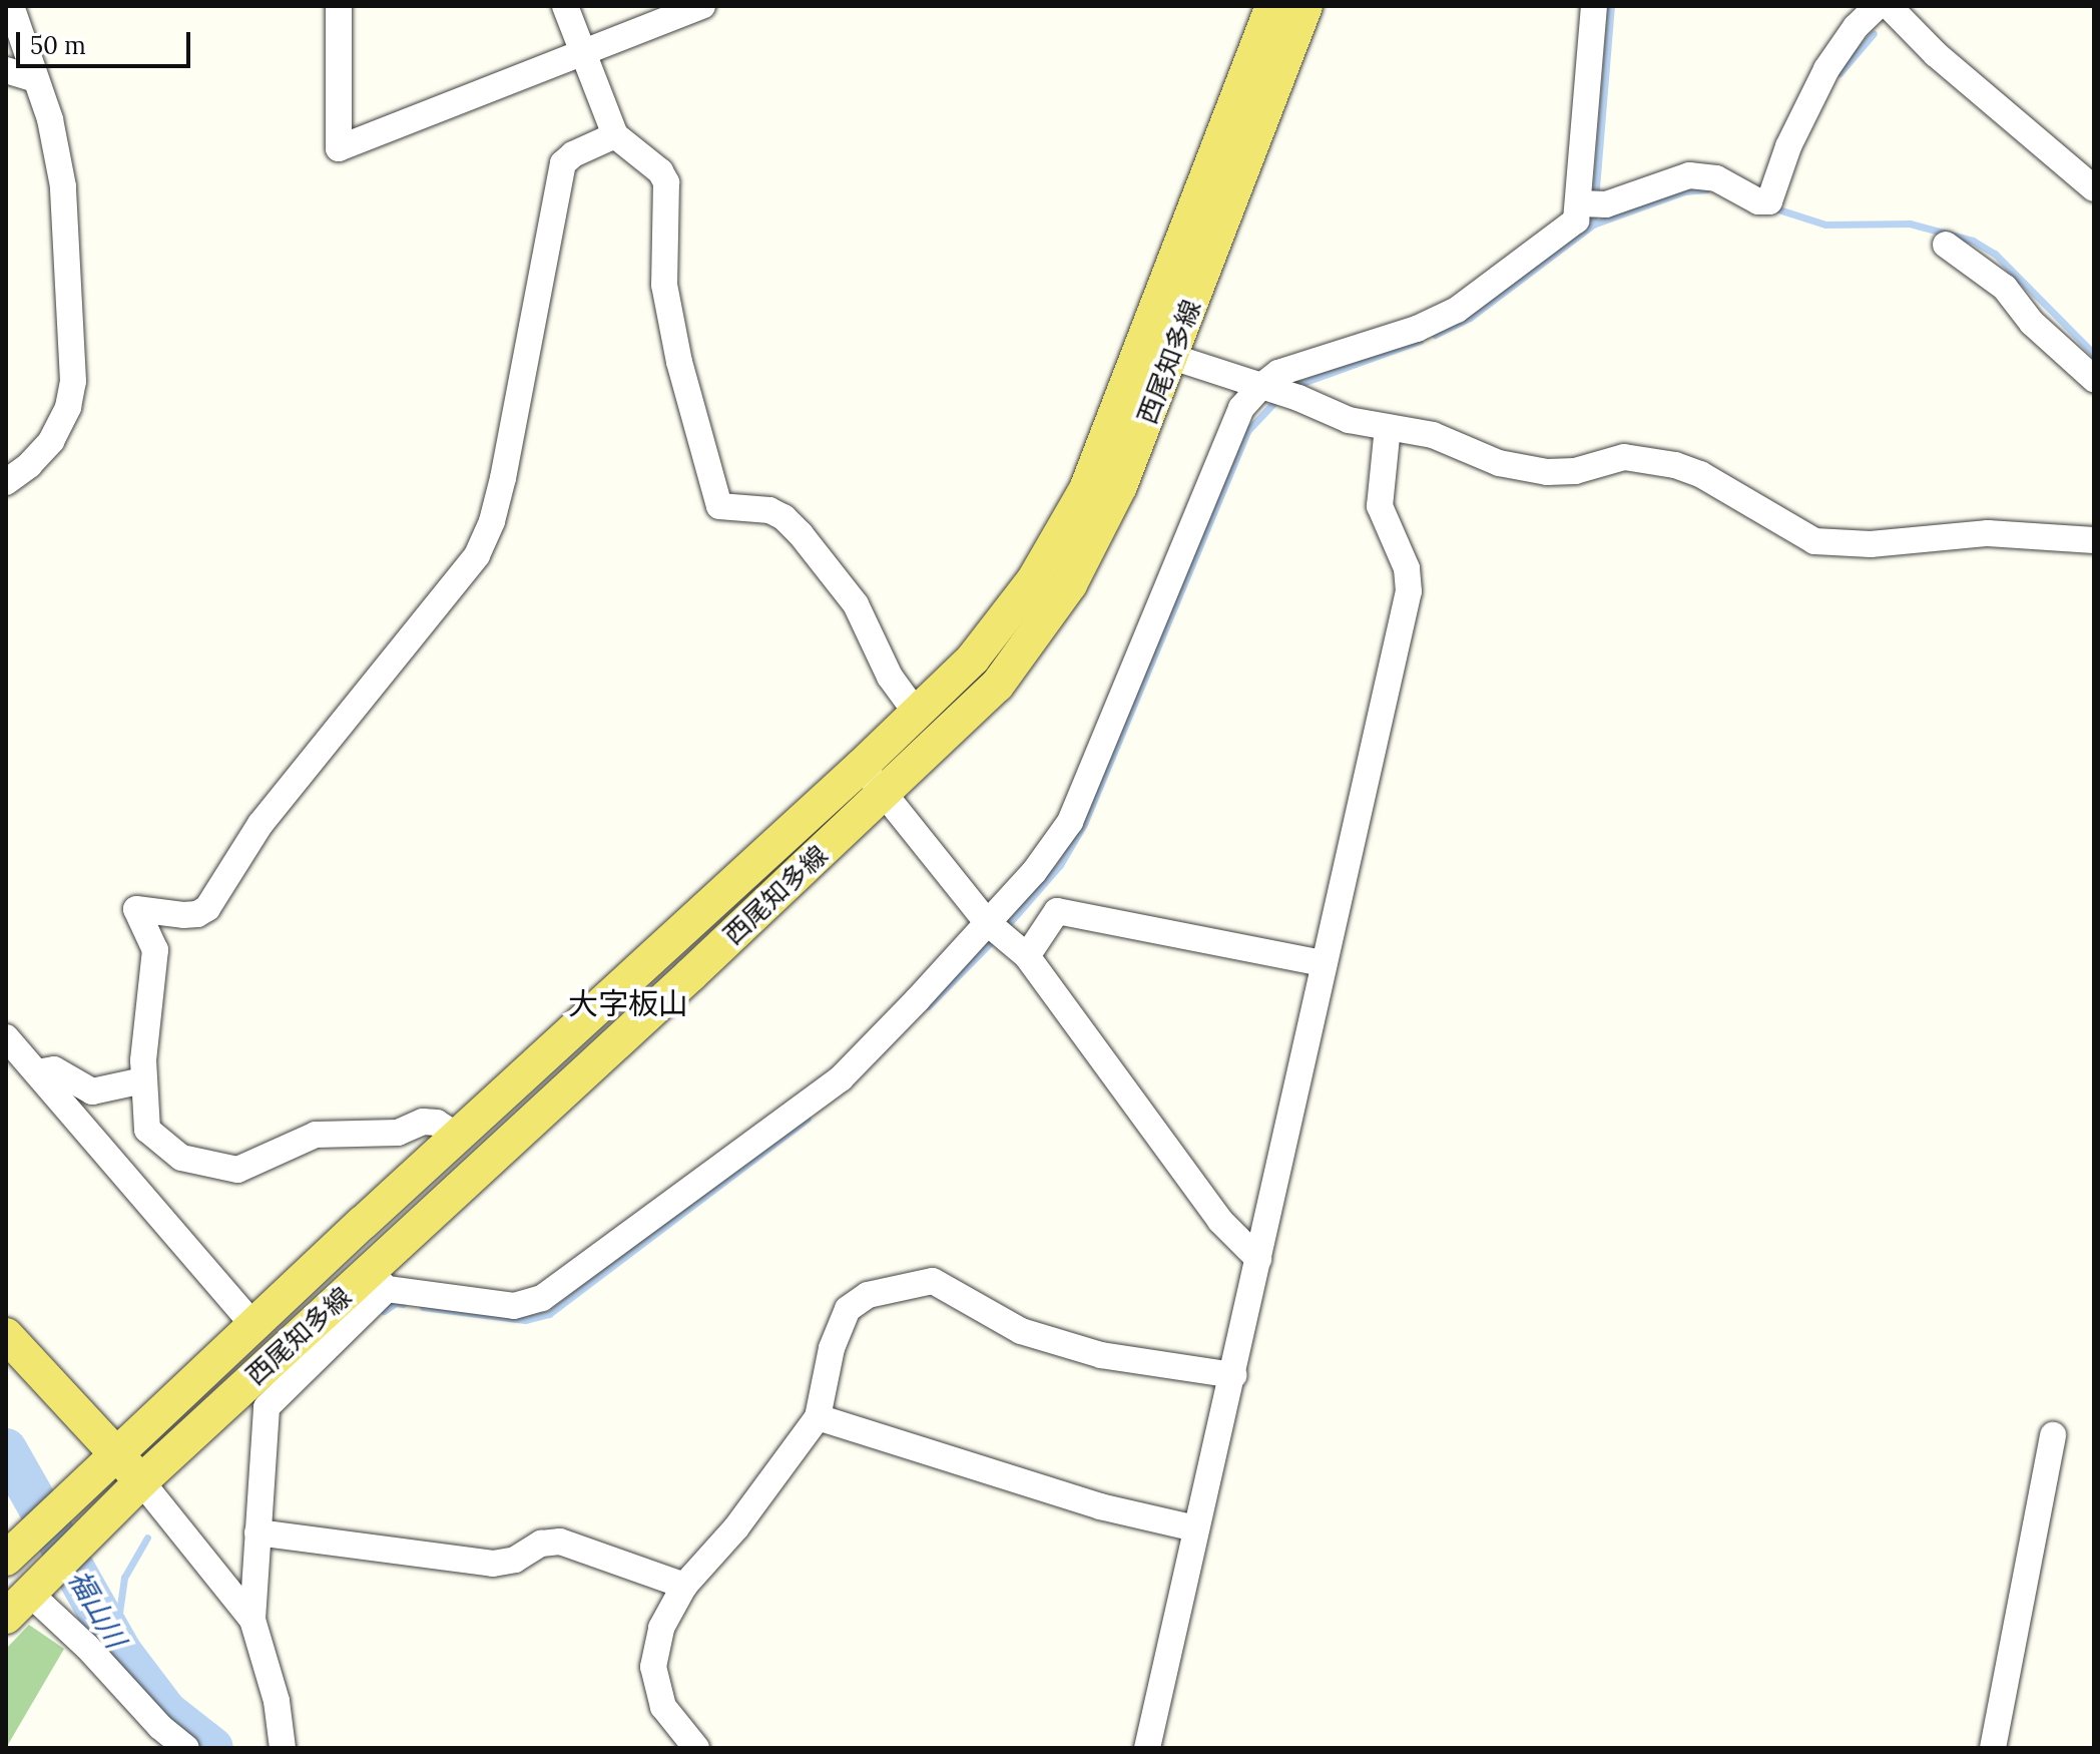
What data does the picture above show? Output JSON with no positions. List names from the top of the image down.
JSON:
{
  "streets": {
    "main road": ["西尾知多線"]
  },
  "districts": ["大字板山"],
  "water": ["福山川"],
  "scale_bar": "50 m"
}
